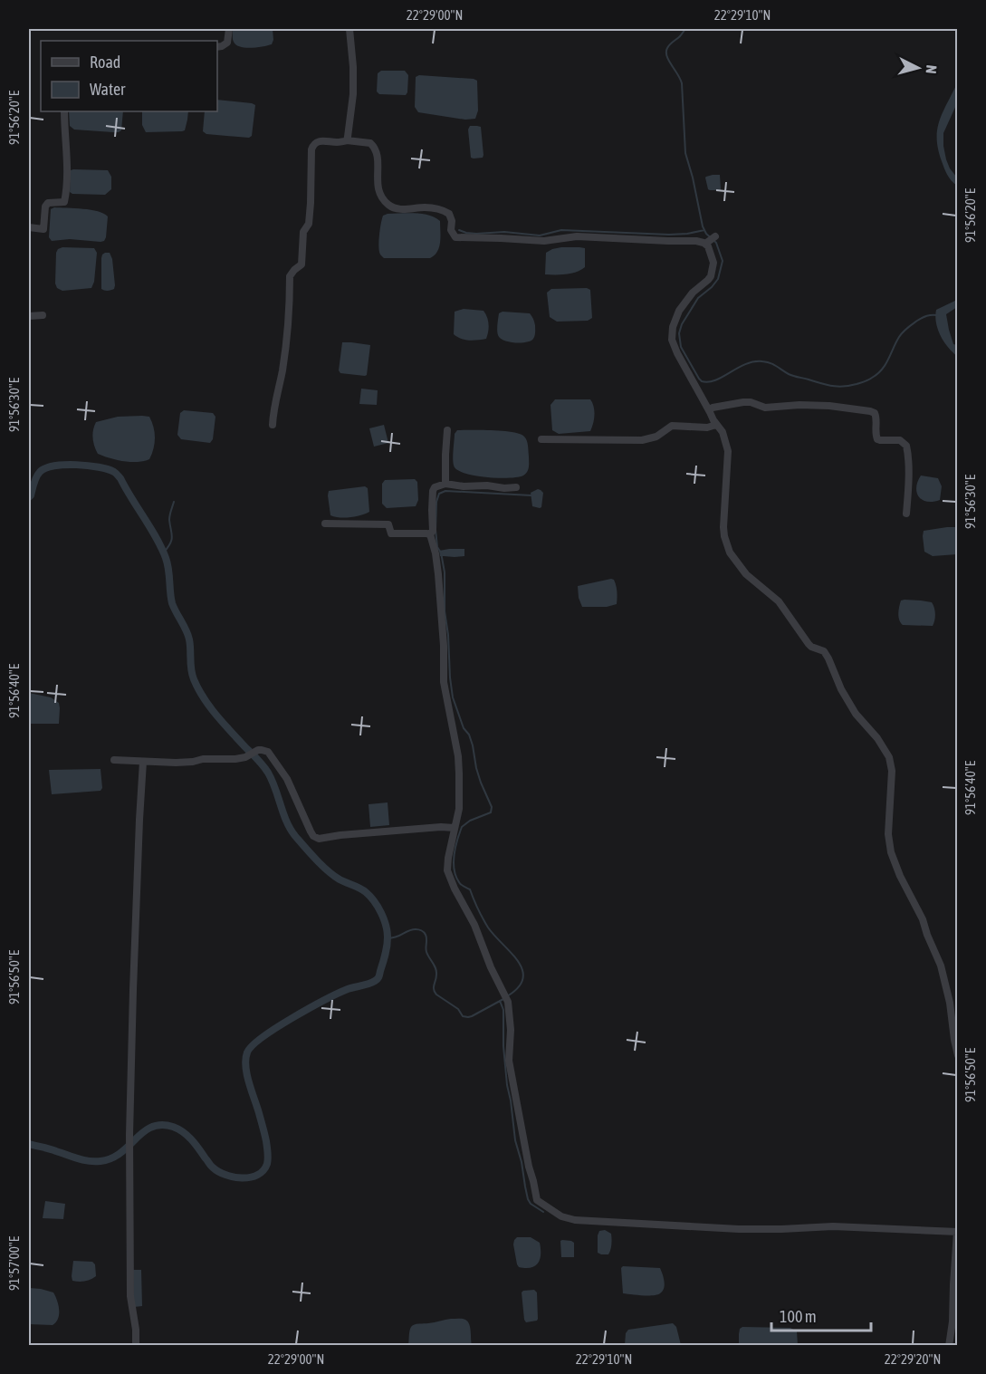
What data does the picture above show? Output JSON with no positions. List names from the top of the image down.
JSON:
{
  "legend": ["Road", "Water"],
  "scale_bar": "100 m",
  "north": "right",
  "coordinates": [
    "22°29'00\"N",
    "22°29'10\"N",
    "91°56'20\"E",
    "91°56'30\"E",
    "91°56'40\"E",
    "91°56'50\"E",
    "91°57'00\"E",
    "22°29'20\"N"
  ]
}
